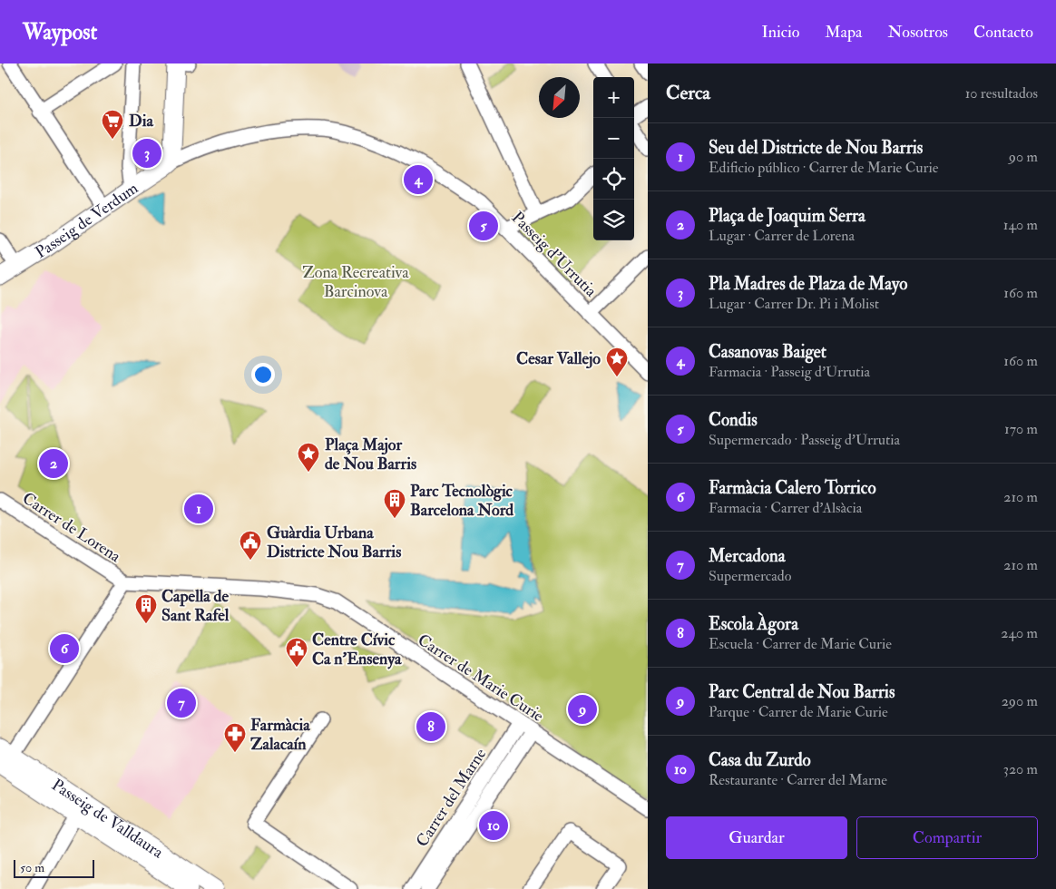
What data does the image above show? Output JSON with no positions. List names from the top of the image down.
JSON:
{
  "streets": {
    "main road": ["Passeig de Verdum", "Passeig de Valldaura"],
    "street": [
      "Passeig d'Urrutia",
      "Carrer de Lorena",
      "Carrer de Marie Curie",
      "Carrer del Marne"
    ]
  },
  "crossings": [
    ["Passeig de Verdum", "Passeig d'Urrutia"],
    ["Carrer de Lorena", "Carrer de Marie Curie"],
    ["Carrer de Marie Curie", "Carrer del Marne"]
  ],
  "parks": ["Zona Recreativa Barcinova"],
  "places": {
    "supermarket": ["Dia"],
    "place": ["Cesar Vallejo", "Plaça Major de Nou Barris"],
    "building": ["Parc Tecnològic Barcelona Nord", "Capella de Sant Rafel"],
    "public building": ["Guàrdia Urbana Districte Nou Barris", "Centre Cívic Ca n'Ensenya"],
    "pharmacy": ["Farmàcia Zalacaín"]
  },
  "scale_bar": "50 m",
  "north": "bottom left",
  "page": {
    "header": "Waypost",
    "nav": [
      "Inicio",
      "Mapa",
      "Nosotros",
      "Contacto"
    ],
    "heading": ["Cerca", "10 resultados"],
    "map_buttons": ["+", "−"],
    "list": [
      {
        "mark": "1",
        "name": "Seu del Districte de Nou Barris",
        "note": "Edificio público · Carrer de Marie Curie",
        "value": "90 m"
      },
      {
        "mark": "2",
        "name": "Plaça de Joaquim Serra",
        "note": "Lugar · Carrer de Lorena",
        "value": "140 m"
      },
      {
        "mark": "3",
        "name": "Pla Madres de Plaza de Mayo",
        "note": "Lugar · Carrer Dr. Pi i Molist",
        "value": "160 m"
      },
      {
        "mark": "4",
        "name": "Casanovas Baiget",
        "note": "Farmacia · Passeig d'Urrutia",
        "value": "160 m"
      },
      {
        "mark": "5",
        "name": "Condis",
        "note": "Supermercado · Passeig d'Urrutia",
        "value": "170 m"
      },
      {
        "mark": "6",
        "name": "Farmàcia Calero Torrico",
        "note": "Farmacia · Carrer d'Alsàcia",
        "value": "210 m"
      },
      {
        "mark": "7",
        "name": "Mercadona",
        "note": "Supermercado",
        "value": "210 m"
      },
      {
        "mark": "8",
        "name": "Escola Àgora",
        "note": "Escuela · Carrer de Marie Curie",
        "value": "240 m"
      },
      {
        "mark": "9",
        "name": "Parc Central de Nou Barris",
        "note": "Parque · Carrer de Marie Curie",
        "value": "290 m"
      },
      {
        "mark": "10",
        "name": "Casa du Zurdo",
        "note": "Restaurante · Carrer del Marne",
        "value": "320 m"
      }
    ],
    "pins": [
      "3",
      "4",
      "5",
      "2",
      "1",
      "6",
      "7",
      "9",
      "8",
      "10"
    ],
    "buttons": ["Guardar", "Compartir"],
    "scale": "50 m"
  }
}
